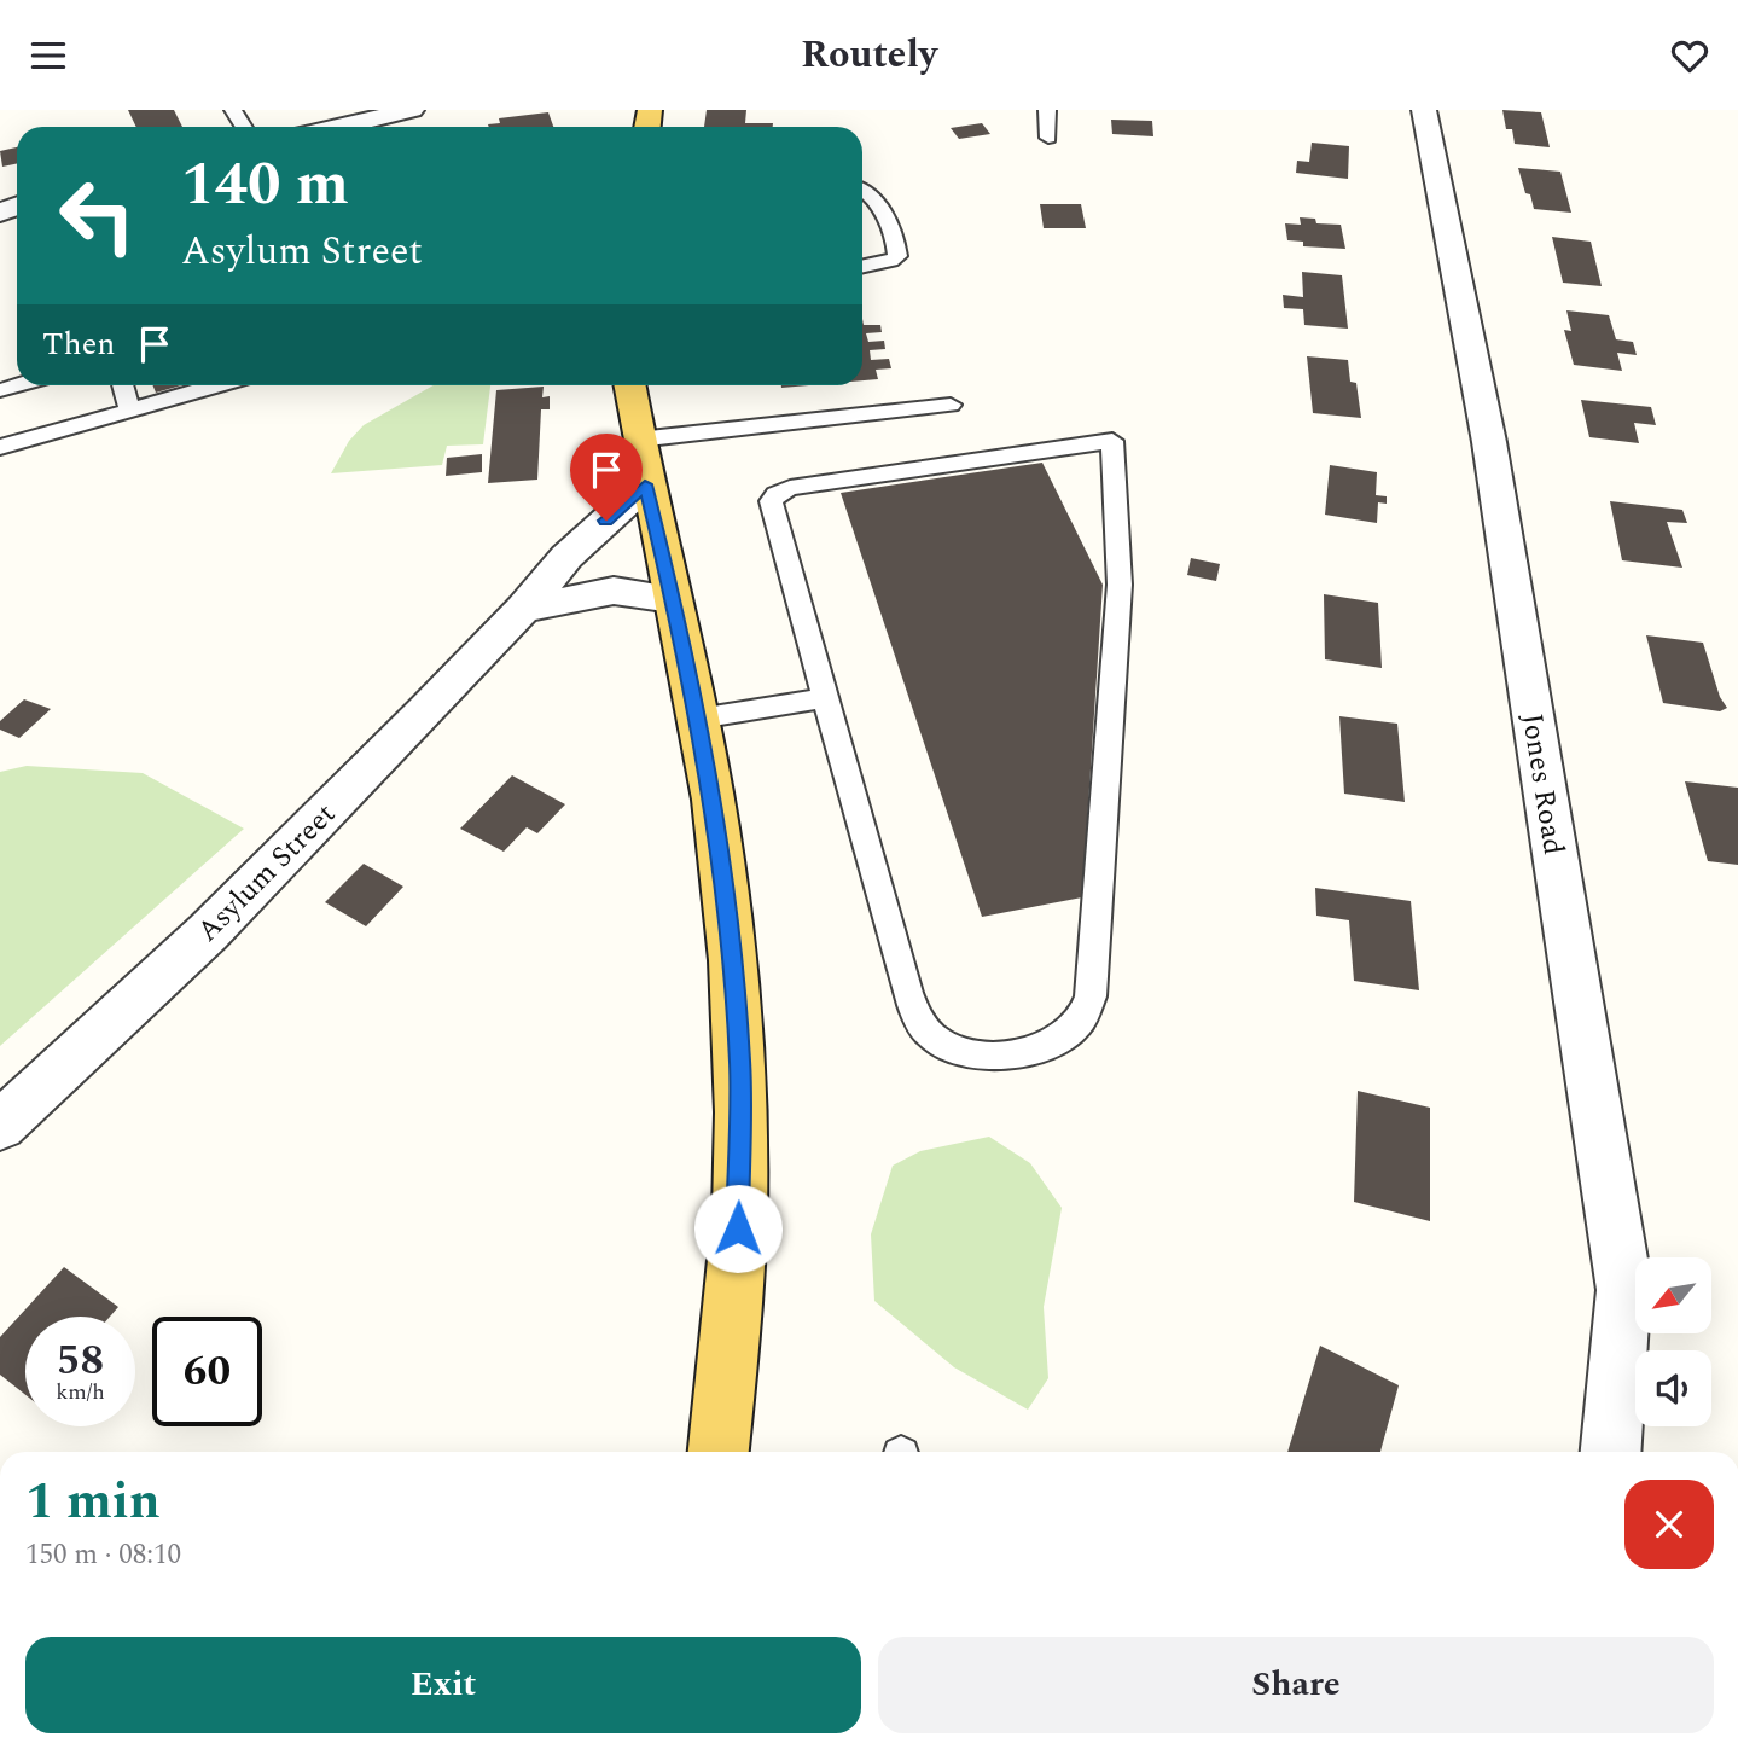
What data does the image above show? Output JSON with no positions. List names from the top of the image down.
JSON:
{
  "streets": {
    "street": ["Jones Road", "Asylum Street"]
  },
  "north": "bottom left",
  "page": {
    "header": "Routely",
    "turn": ["140 m", "Asylum Street"],
    "then": "Then",
    "speed": "58 km/h",
    "limit": "60",
    "heading": ["1 min", "150 m · 08:10"],
    "buttons": ["Exit", "Share"]
  }
}
